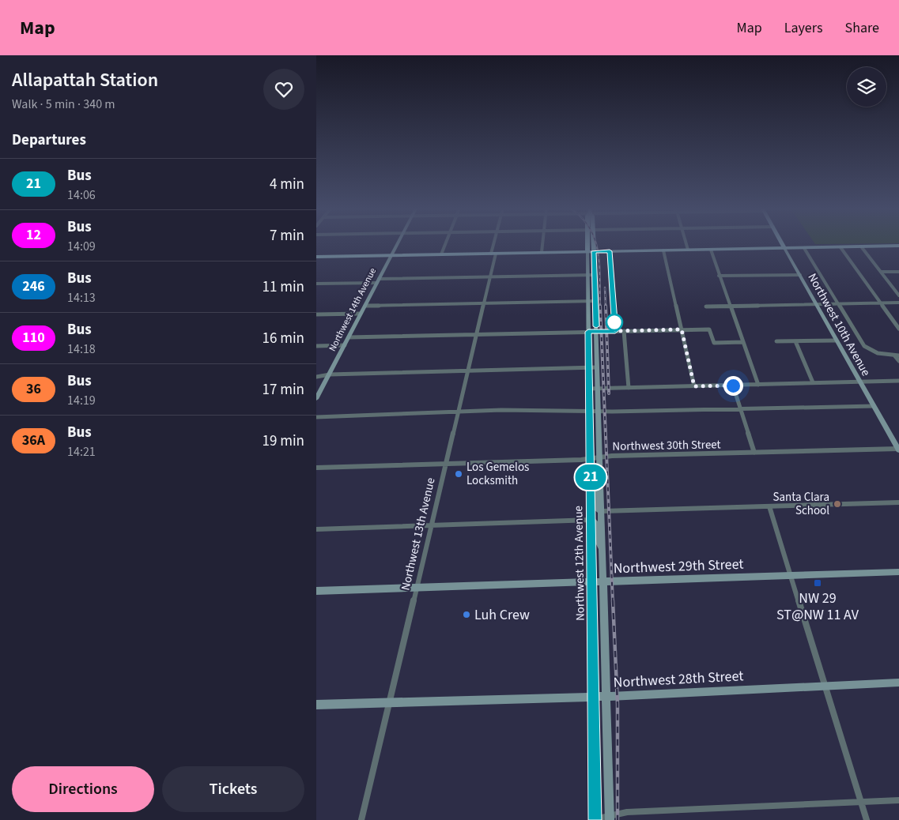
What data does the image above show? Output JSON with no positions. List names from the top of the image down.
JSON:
{
  "streets": {
    "main road": ["Northwest 10th Avenue", "Northwest 12th Avenue"],
    "street": [
      "Northwest 14th Avenue",
      "Northwest 30th Street",
      "Northwest 13th Avenue",
      "Northwest 29th Street",
      "Northwest 28th Street"
    ]
  },
  "crossings": [
    ["Northwest 10th Avenue", "Northwest 30th Street"],
    ["Northwest 30th Street", "Northwest 13th Avenue"],
    ["Northwest 30th Street", "Northwest 12th Avenue"],
    ["Northwest 13th Avenue", "Northwest 29th Street"],
    ["Northwest 13th Avenue", "Northwest 28th Street"],
    ["Northwest 12th Avenue", "Northwest 29th Street"],
    ["Northwest 12th Avenue", "Northwest 28th Street"]
  ],
  "places": {
    "other": ["Los Gemelos Locksmith", "Santa Clara School", "Luh Crew"],
    "transit": ["NW 29 ST@NW 11 AV"]
  },
  "lines": ["bus line 21"],
  "page": {
    "header": "Map",
    "nav": ["Map", "Layers", "Share"],
    "heading": [
      ["Allapattah Station", "Walk · 5 min · 340 m"],
      "Departures"
    ],
    "on_map": "21",
    "list": [
      {
        "mark": "21",
        "name": "Bus",
        "note": "14:06",
        "value": "4 min"
      },
      {
        "mark": "12",
        "name": "Bus",
        "note": "14:09",
        "value": "7 min"
      },
      {
        "mark": "246",
        "name": "Bus",
        "note": "14:13",
        "value": "11 min"
      },
      {
        "mark": "110",
        "name": "Bus",
        "note": "14:18",
        "value": "16 min"
      },
      {
        "mark": "36",
        "name": "Bus",
        "note": "14:19",
        "value": "17 min"
      },
      {
        "mark": "36A",
        "name": "Bus",
        "note": "14:21",
        "value": "19 min"
      }
    ],
    "buttons": ["Directions", "Tickets"]
  }
}
